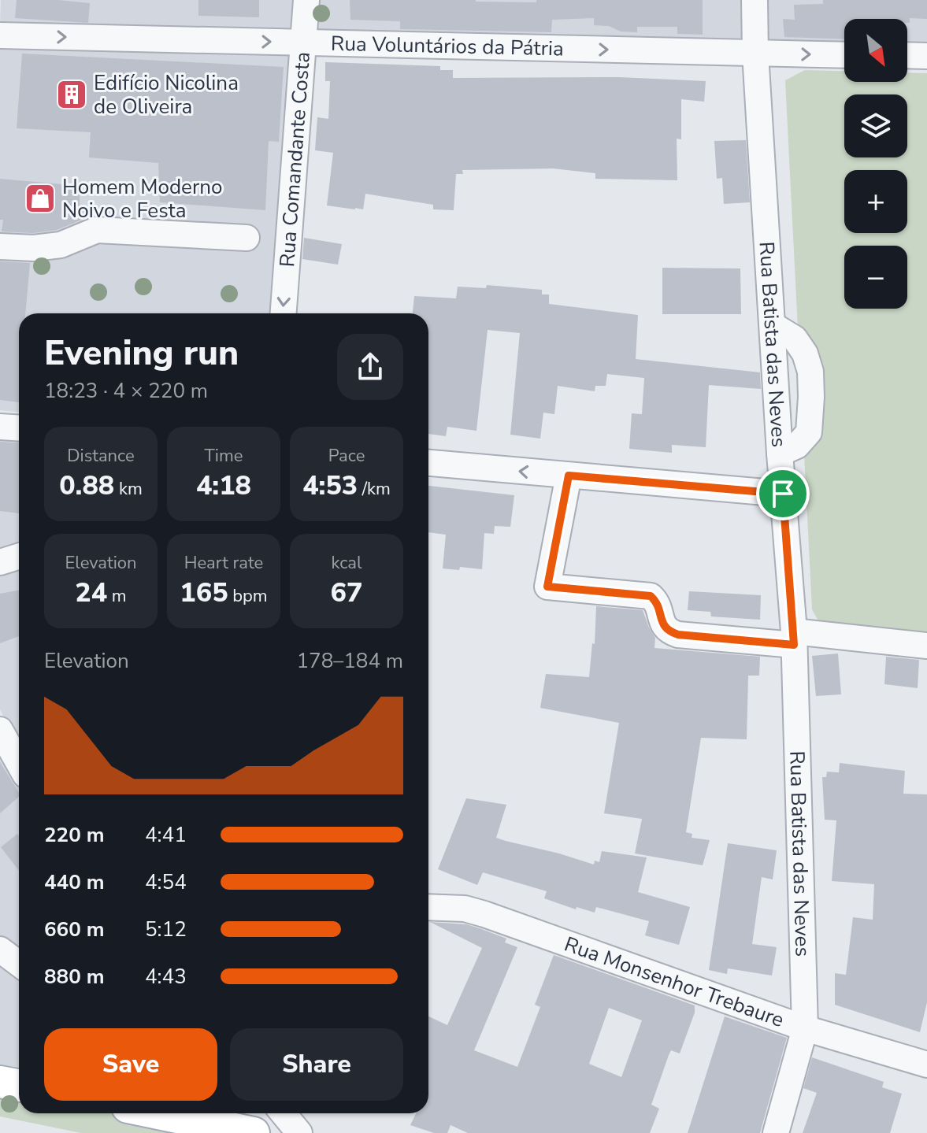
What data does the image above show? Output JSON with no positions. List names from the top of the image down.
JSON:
{
  "streets": {
    "street": [
      "Rua Voluntários da Pátria",
      "Rua Comandante Costa",
      "Rua Batista das Neves",
      "Rua Monsenhor Trebaure"
    ]
  },
  "crossings": [
    ["Rua Voluntários da Pátria", "Rua Comandante Costa"],
    ["Rua Voluntários da Pátria", "Rua Batista das Neves"],
    ["Rua Batista das Neves", "Rua Monsenhor Trebaure"]
  ],
  "one_way": ["Rua Voluntários da Pátria", "Rua Comandante Costa"],
  "places": {
    "building": ["Edifício Nicolina de Oliveira"],
    "shop": ["Homem Moderno Noivo e Festa"]
  },
  "north": "bottom right",
  "page": {
    "map_buttons": ["+", "−"],
    "heading": ["Evening run", "18:23 · 4 × 220 m"],
    "stats": [
      ["Distance", "0.88 km"],
      ["Time", "4:18"],
      ["Pace", "4:53 /km"],
      ["Elevation", "24 m"],
      ["Heart rate", "165 bpm"],
      ["kcal", "67"]
    ],
    "chart": ["Elevation", "178–184 m"],
    "list": [
      {
        "name": "220 m",
        "note": "4:41"
      },
      {
        "name": "440 m",
        "note": "4:54"
      },
      {
        "name": "660 m",
        "note": "5:12"
      },
      {
        "name": "880 m",
        "note": "4:43"
      }
    ],
    "buttons": ["Save", "Share"]
  }
}
